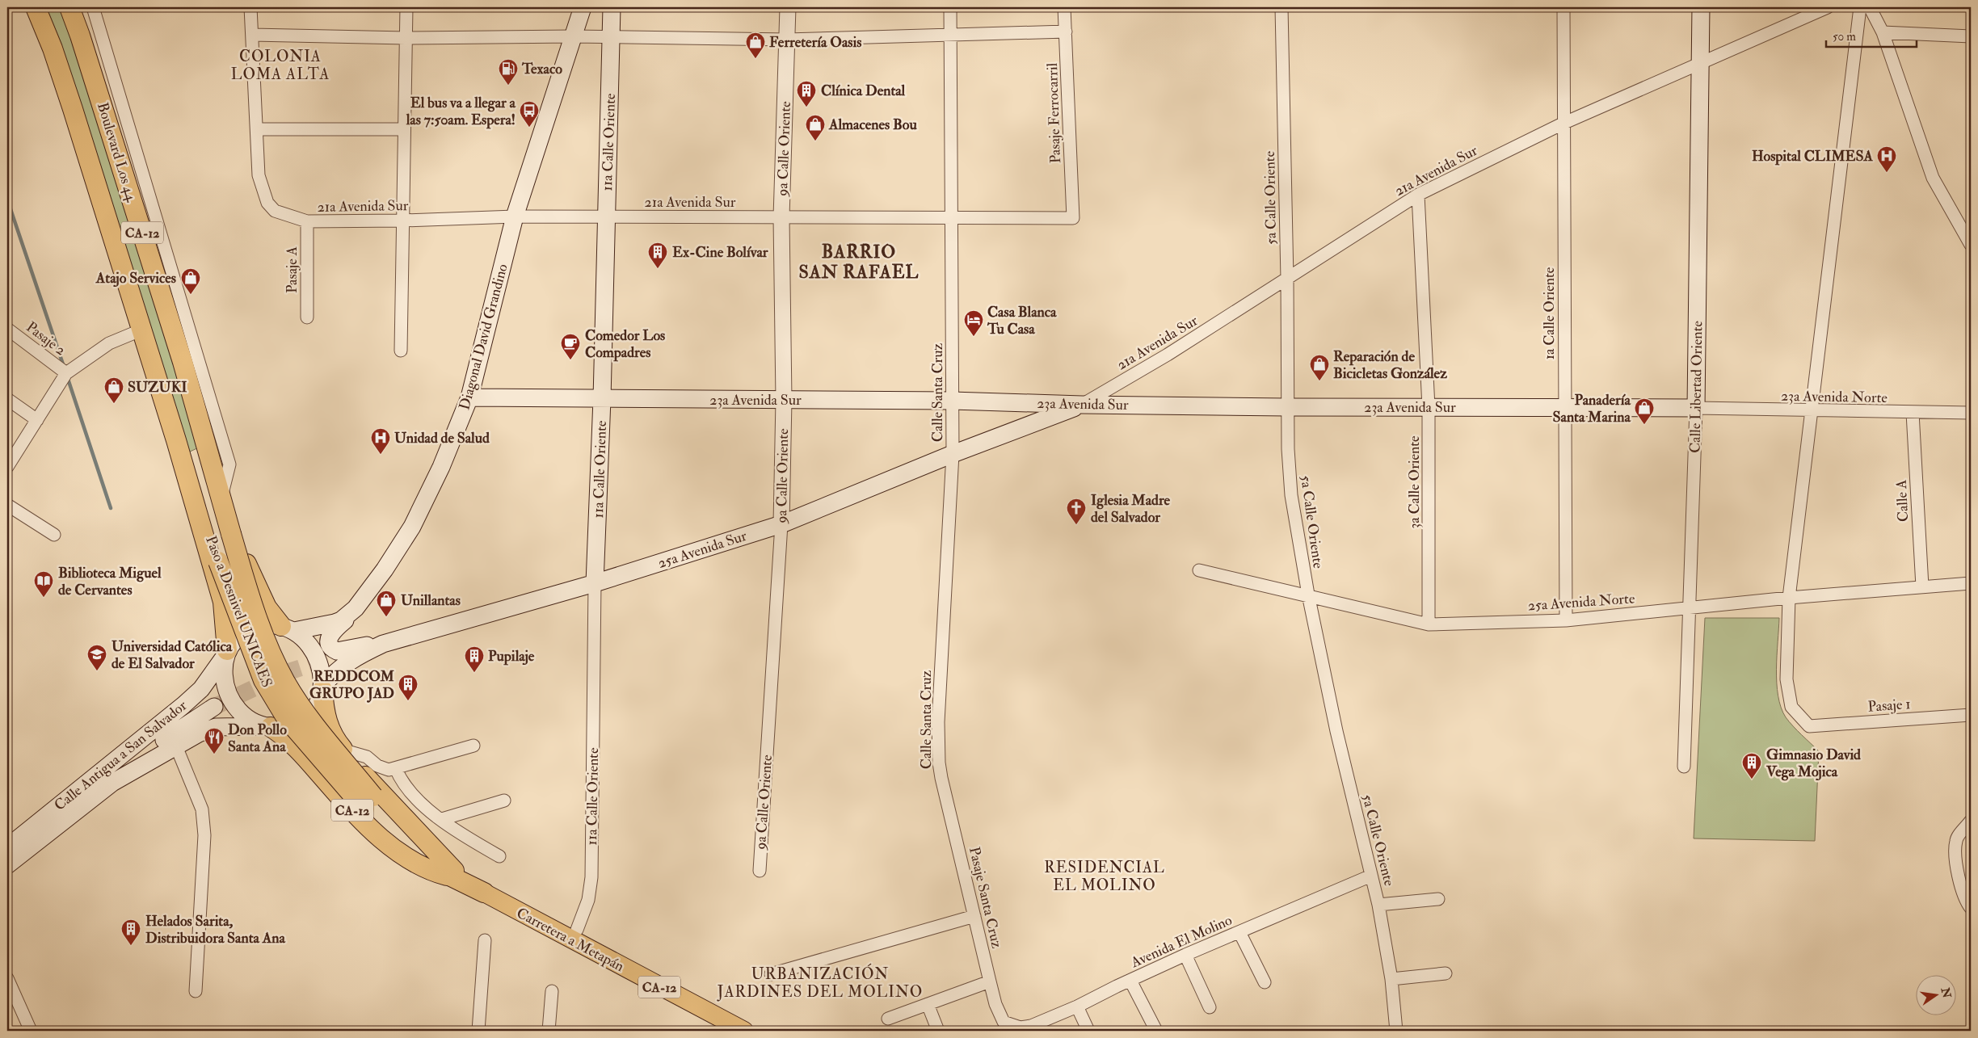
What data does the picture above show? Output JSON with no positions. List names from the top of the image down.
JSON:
{
  "streets": {
    "highway": ["Boulevard Los 44", "CA-12", "Paso a Desnivel UNICAES"],
    "main road": [
      "11a Calle Oriente",
      "Diagonal David Grandino",
      "Calle Libertad Oriente",
      "23a Avenida Sur",
      "25a Avenida Sur",
      "Calle Antigua a San Salvador",
      "Carretera a Metapán"
    ],
    "street": [
      "Pasaje Ferrocarril",
      "9a Calle Oriente",
      "21a Avenida Sur",
      "5a Calle Oriente",
      "Pasaje A",
      "1a Calle Oriente",
      "Pasaje 2",
      "Calle Santa Cruz",
      "23a Avenida Norte",
      "3a Calle Oriente",
      "Calle A",
      "25a Avenida Norte",
      "Pasaje 1",
      "Pasaje Santa Cruz",
      "Avenida El Molino"
    ]
  },
  "crossings": [
    ["Pasaje Ferrocarril", "21a Avenida Sur"],
    ["11a Calle Oriente", "21a Avenida Sur"],
    ["11a Calle Oriente", "23a Avenida Sur"],
    ["11a Calle Oriente", "25a Avenida Sur"],
    ["11a Calle Oriente", "Carretera a Metapán"],
    ["9a Calle Oriente", "21a Avenida Sur"],
    ["9a Calle Oriente", "23a Avenida Sur"],
    ["9a Calle Oriente", "25a Avenida Sur"],
    ["Boulevard Los 44", "CA-12"],
    ["Boulevard Los 44", "Paso a Desnivel UNICAES"],
    ["21a Avenida Sur", "5a Calle Oriente"],
    ["21a Avenida Sur", "Pasaje A"],
    ["21a Avenida Sur", "1a Calle Oriente"],
    ["21a Avenida Sur", "Diagonal David Grandino"],
    ["21a Avenida Sur", "Calle Libertad Oriente"],
    ["21a Avenida Sur", "Calle Santa Cruz"],
    ["21a Avenida Sur", "23a Avenida Sur"],
    ["21a Avenida Sur", "3a Calle Oriente"],
    ["21a Avenida Sur", "25a Avenida Sur"],
    ["5a Calle Oriente", "23a Avenida Sur"],
    ["5a Calle Oriente", "25a Avenida Norte"],
    ["5a Calle Oriente", "Avenida El Molino"],
    ["CA-12", "Diagonal David Grandino"],
    ["CA-12", "25a Avenida Sur"],
    ["CA-12", "Paso a Desnivel UNICAES"],
    ["CA-12", "Calle Antigua a San Salvador"],
    ["1a Calle Oriente", "23a Avenida Sur"],
    ["1a Calle Oriente", "25a Avenida Norte"],
    ["Diagonal David Grandino", "23a Avenida Sur"],
    ["Diagonal David Grandino", "25a Avenida Sur"],
    ["Diagonal David Grandino", "Calle Antigua a San Salvador"],
    ["Calle Libertad Oriente", "23a Avenida Norte"],
    ["Calle Libertad Oriente", "23a Avenida Sur"],
    ["Calle Libertad Oriente", "25a Avenida Norte"],
    ["Calle Santa Cruz", "23a Avenida Sur"],
    ["Calle Santa Cruz", "25a Avenida Sur"],
    ["Calle Santa Cruz", "Pasaje Santa Cruz"],
    ["23a Avenida Norte", "23a Avenida Sur"],
    ["23a Avenida Norte", "Calle A"],
    ["23a Avenida Sur", "3a Calle Oriente"],
    ["23a Avenida Sur", "25a Avenida Sur"],
    ["3a Calle Oriente", "25a Avenida Norte"],
    ["Calle A", "25a Avenida Norte"],
    ["25a Avenida Sur", "Calle Antigua a San Salvador"],
    ["25a Avenida Norte", "Pasaje 1"],
    ["Paso a Desnivel UNICAES", "Carretera a Metapán"],
    ["Pasaje Santa Cruz", "Avenida El Molino"]
  ],
  "districts": [
    "COLONIA LOMA ALTA",
    "BARRIO SAN RAFAEL",
    "RESIDENCIAL EL MOLINO",
    "URBANIZACIÓN JARDINES DEL MOLINO"
  ],
  "places": {
    "shop": [
      "Ferretería Oasis",
      "Almacenes Bou",
      "Atajo Services",
      "Reparación de Bicicletas González",
      "SUZUKI",
      "Panadería Santa Marina",
      "Unillantas"
    ],
    "fuel station": ["Texaco"],
    "building": [
      "Clínica Dental",
      "Ex-Cine Bolívar",
      "Pupilaje",
      "REDDCOM GRUPO JAD",
      "Gimnasio David Vega Mojica",
      "Helados Sarita, Distribuidora Santa Ana"
    ],
    "bus stop": ["El bus va a llegar a las 7:50am. Espera!"],
    "hospital": ["Hospital CLIMESA", "Unidad de Salud"],
    "hotel": ["Casa Blanca Tu Casa"],
    "cafe": ["Comedor Los Compadres"],
    "church": ["Iglesia Madre del Salvador"],
    "library": ["Biblioteca Miguel de Cervantes"],
    "school or university": ["Universidad Católica de El Salvador"],
    "restaurant": ["Don Pollo Santa Ana"]
  },
  "scale_bar": "50 m",
  "north": "right"
}
